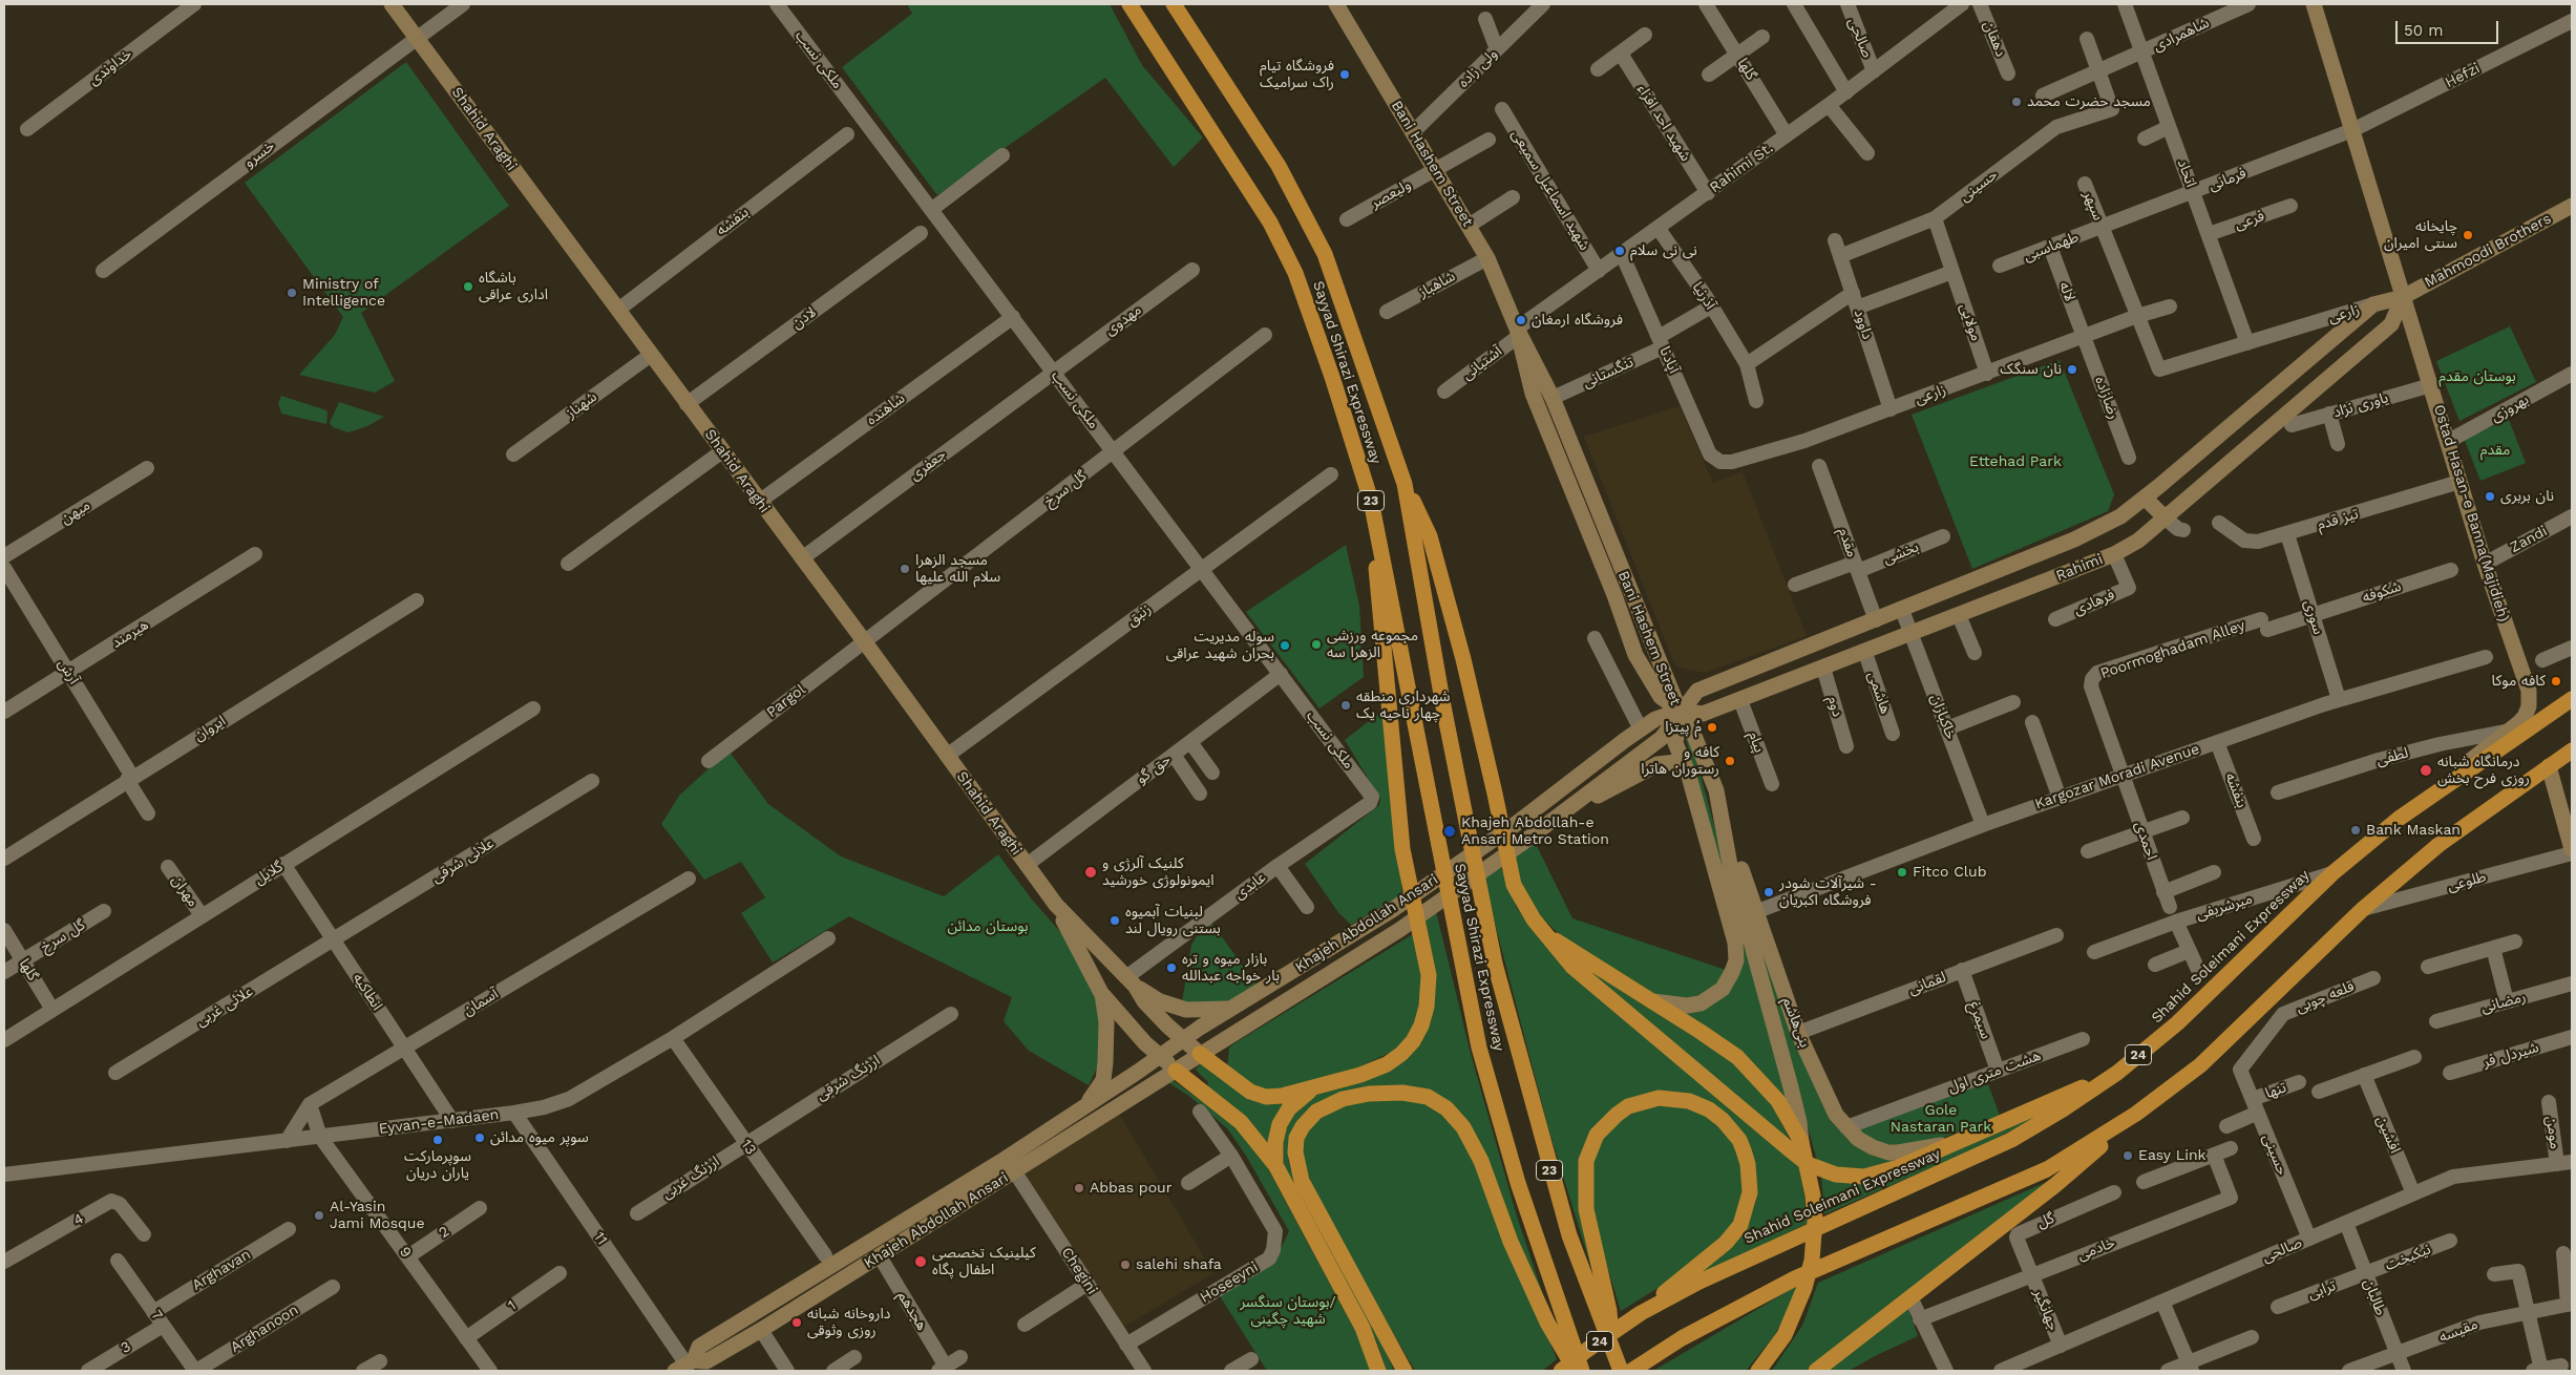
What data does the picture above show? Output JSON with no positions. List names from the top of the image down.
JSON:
{
  "streets": {
    "highway": [
      "Sayyad Shirazi Expressway",
      "23",
      "Shahid Soleimani Expressway",
      "24"
    ],
    "main road": [
      "Shahid Araghi",
      "Bani Hashem Street",
      "Mahmoodi Brothers",
      "Ostad Hasan-e Banna(Majidieh)",
      "Rahimi",
      "Khajeh Abdollah Ansari",
      "بنی‌هاشم"
    ],
    "street": [
      "شاهمرادی",
      "صالحی",
      "دهقان",
      "ملکی نسب",
      "خداوندی",
      "ولی زاده",
      "گلها",
      "Hefzi",
      "شهید احد افزاء",
      "خسرو",
      "Rahimi St.",
      "اتحاد",
      "فرمانی",
      "حسینی",
      "شهید اسماعیل سمیعی",
      "ولیعصر",
      "سپهر",
      "فرعی",
      "بنفشه",
      "طهماسبی",
      "شاهباز",
      "لاله",
      "آذرنیا",
      "زارعی",
      "لادن",
      "مهدوی",
      "مولایی",
      "داوود",
      "آپادنا",
      "آشتیانی",
      "تنگستانی",
      "رضازاده",
      "شهناز",
      "یاوری نژاد",
      "بهروزی",
      "شاهنده",
      "جعفری",
      "گل سرخ",
      "میهن",
      "تیز قدم",
      "Zandi",
      "مقدم",
      "بخشی",
      "شکوفه",
      "فرهادی",
      "زنبق",
      "سوری",
      "هیرمند",
      "Poormoghadam Alley",
      "آرش",
      "هاشمی",
      "Pargol",
      "دوم",
      "خاکبازان",
      "ایروان",
      "پیام",
      "لطفی",
      "حق گو",
      "Kargozar Moradi Avenue",
      "احمدی",
      "علائی شرقی",
      "گلایل",
      "طلوعی",
      "عابدی",
      "مهران",
      "میرشریفی",
      "لقمانی",
      "انطاکیه",
      "قلعه چوبی",
      "آسمان",
      "رمضانی",
      "علائی غربی",
      "سیمرغ",
      "شیردل فر",
      "هشت متری اول",
      "ارژنگ شرقی",
      "تنها",
      "Eyvan-e-Madaen",
      "مومن",
      "افشین",
      "13",
      "ارژنگ غربی",
      "4",
      "گل",
      "2",
      "11",
      "خادمی",
      "9",
      "نیکبخت",
      "Arghavan",
      "Chegini",
      "Hoseeyni",
      "ترابی",
      "طالبان",
      "1",
      "جهانگیر",
      "هجدهم",
      "7",
      "Arghanoon",
      "مقیسه",
      "3"
    ]
  },
  "crossings": [
    ["شاهمرادی", "اتحاد"],
    ["شاهمرادی", "حسینی"],
    ["صالحی", "Rahimi St."],
    ["صالحی", "حسینی"],
    ["صالحی", "مومن"],
    ["صالحی", "افشین"],
    ["صالحی", "طالبان"],
    ["صالحی", "جهانگیر"],
    ["ملکی نسب", "مهدوی"],
    ["ملکی نسب", "شاهنده"],
    ["ملکی نسب", "جعفری"],
    ["ملکی نسب", "گل سرخ"],
    ["ملکی نسب", "زنبق"],
    ["ملکی نسب", "حق گو"],
    ["ملکی نسب", "عابدی"],
    ["ولی زاده", "Bani Hashem Street"],
    ["گلها", "Rahimi St."],
    ["گلها", "گل سرخ"],
    ["گلها", "گلایل"],
    ["Hefzi", "فرمانی"],
    ["Hefzi", "Ostad Hasan-e Banna(Majidieh)"],
    ["شهید احد افزاء", "Rahimi St."],
    ["Shahid Araghi", "خسرو"],
    ["Shahid Araghi", "بنفشه"],
    ["Shahid Araghi", "لادن"],
    ["Shahid Araghi", "شهناز"],
    ["Shahid Araghi", "شاهنده"],
    ["Shahid Araghi", "جعفری"],
    ["Shahid Araghi", "گل سرخ"],
    ["Shahid Araghi", "زنبق"],
    ["Shahid Araghi", "Pargol"],
    ["Shahid Araghi", "حق گو"],
    ["Shahid Araghi", "عابدی"],
    ["Shahid Araghi", "Khajeh Abdollah Ansari"],
    ["Bani Hashem Street", "Rahimi St."],
    ["Bani Hashem Street", "ولیعصر"],
    ["Bani Hashem Street", "شاهباز"],
    ["Bani Hashem Street", "آشتیانی"],
    ["Bani Hashem Street", "تنگستانی"],
    ["Bani Hashem Street", "Rahimi"],
    ["Bani Hashem Street", "Khajeh Abdollah Ansari"],
    ["Rahimi St.", "شهید اسماعیل سمیعی"],
    ["Rahimi St.", "آذرنیا"],
    ["Rahimi St.", "آپادنا"],
    ["Rahimi St.", "آشتیانی"],
    ["اتحاد", "فرمانی"],
    ["اتحاد", "فرعی"],
    ["اتحاد", "زارعی"],
    ["فرمانی", "سپهر"],
    ["فرمانی", "طهماسبی"],
    ["فرمانی", "زارعی"],
    ["فرمانی", "Ostad Hasan-e Banna(Majidieh)"],
    ["حسینی", "مولایی"],
    ["حسینی", "داوود"],
    ["حسینی", "قلعه چوبی"],
    ["حسینی", "تنها"],
    ["سپهر", "طهماسبی"],
    ["سپهر", "زارعی"],
    ["بنفشه", "Kargozar Moradi Avenue"],
    ["طهماسبی", "لاله"],
    ["طهماسبی", "زارعی"],
    ["Mahmoodi Brothers", "زارعی"],
    ["Mahmoodi Brothers", "Ostad Hasan-e Banna(Majidieh)"],
    ["Mahmoodi Brothers", "Rahimi"],
    ["لاله", "زارعی"],
    ["لاله", "رضازاده"],
    ["آذرنیا", "تنگستانی"],
    ["زارعی", "مولایی"],
    ["زارعی", "داوود"],
    ["زارعی", "آپادنا"],
    ["زارعی", "رضازاده"],
    ["مهدوی", "جعفری"],
    ["آپادنا", "تنگستانی"],
    ["یاوری نژاد", "Ostad Hasan-e Banna(Majidieh)"],
    ["بهروزی", "Ostad Hasan-e Banna(Majidieh)"],
    ["گل سرخ", "Pargol"],
    ["Ostad Hasan-e Banna(Majidieh)", "تیز قدم"],
    ["Ostad Hasan-e Banna(Majidieh)", "Zandi"],
    ["Ostad Hasan-e Banna(Majidieh)", "Rahimi"],
    ["Ostad Hasan-e Banna(Majidieh)", "لطفی"],
    ["Ostad Hasan-e Banna(Majidieh)", "Shahid Soleimani Expressway"],
    ["تیز قدم", "سوری"],
    ["مقدم", "بخشی"],
    ["Rahimi", "فرهادی"],
    ["Rahimi", "هاشمی"],
    ["Rahimi", "دوم"],
    ["Rahimi", "خاکبازان"],
    ["Rahimi", "پیام"],
    ["Rahimi", "Khajeh Abdollah Ansari"],
    ["شکوفه", "سوری"],
    ["شکوفه", "Poormoghadam Alley"],
    ["سوری", "Kargozar Moradi Avenue"],
    ["هیرمند", "آرش"],
    ["Poormoghadam Alley", "Kargozar Moradi Avenue"],
    ["Poormoghadam Alley", "احمدی"],
    ["آرش", "ایروان"],
    ["خاکبازان", "Kargozar Moradi Avenue"],
    ["Kargozar Moradi Avenue", "احمدی"],
    ["Kargozar Moradi Avenue", "بنی‌هاشم"],
    ["علائی شرقی", "انطاکیه"],
    ["علائی شرقی", "علائی غربی"],
    ["گلایل", "مهران"],
    ["گلایل", "انطاکیه"],
    ["میرشریفی", "Shahid Soleimani Expressway"],
    ["Khajeh Abdollah Ansari", "11"],
    ["Khajeh Abdollah Ansari", "Chegini"],
    ["Khajeh Abdollah Ansari", "هجدهم"],
    ["Shahid Soleimani Expressway", "24"],
    ["لقمانی", "سیمرغ"],
    ["لقمانی", "بنی‌هاشم"],
    ["انطاکیه", "آسمان"],
    ["انطاکیه", "علائی غربی"],
    ["انطاکیه", "Eyvan-e-Madaen"],
    ["آسمان", "Eyvan-e-Madaen"],
    ["آسمان", "9"],
    ["سیمرغ", "هشت متری اول"],
    ["بنی‌هاشم", "هشت متری اول"],
    ["ارژنگ شرقی", "13"],
    ["ارژنگ شرقی", "ارژنگ غربی"],
    ["Eyvan-e-Madaen", "13"],
    ["Eyvan-e-Madaen", "11"],
    ["Eyvan-e-Madaen", "9"],
    ["13", "ارژنگ غربی"],
    ["گل", "خادمی"],
    ["گل", "جهانگیر"],
    ["2", "9"],
    ["خادمی", "جهانگیر"],
    ["9", "1"],
    ["نیکبخت", "ترابی"],
    ["نیکبخت", "طالبان"],
    ["Arghavan", "7"],
    ["Chegini", "Hoseeyni"],
    ["ترابی", "طالبان"],
    ["طالبان", "مقیسه"],
    ["7", "Arghanoon"],
    ["7", "3"]
  ],
  "parks": [
    "بوستان مقدم",
    "مقدم",
    "Ettehad Park",
    "بوستان مدائن",
    "Gole Nastaran Park",
    "بوستان سنگسر/ شهید چگینی"
  ],
  "places": [
    "فروشگاه تیام راک سرامیک",
    "مسجد حضرت محمد",
    "چایخانه سنتی امیران",
    "نی نی سلام",
    "باشگاه اداری عراقی",
    "Ministry of Intelligence",
    "فروشگاه ارمغان",
    "نان سنگک",
    "نان بربری",
    "مسجد الزهرا سلام الله علیها",
    "مجموعه ورزشی الزهرا سه",
    "سوله مدیریت بحران شهید عراقی",
    "کافه موکا",
    "شهرداری منطقه چهار ناحیه یک",
    "مُ پیتزا",
    "کافه و رستوران هاترا",
    "درمانگاه شبانه روزی فرح بخش",
    "Bank Maskan",
    "Khajeh Abdollah-e Ansari Metro Station",
    "کلنیک آلرژی و ایمونولوژی خورشید",
    "Fitco Club",
    "شیرآلات شودر - فروشگاه اکبریان",
    "لبنیات آبمیوه بستنی رویال لند",
    "بازار میوه و تره بار خواجه عبدالله",
    "سوپر میوه مدائن",
    "سوپرمارکت یاران دریان",
    "Easy Link",
    "Abbas pour",
    "Al-Yasin Jami Mosque",
    "کیلینیک تخصصی اطفال پگاه",
    "salehi shafa",
    "داروخانه شبانه روزی وثوقی"
  ],
  "scale_bar": "50 m"
}
